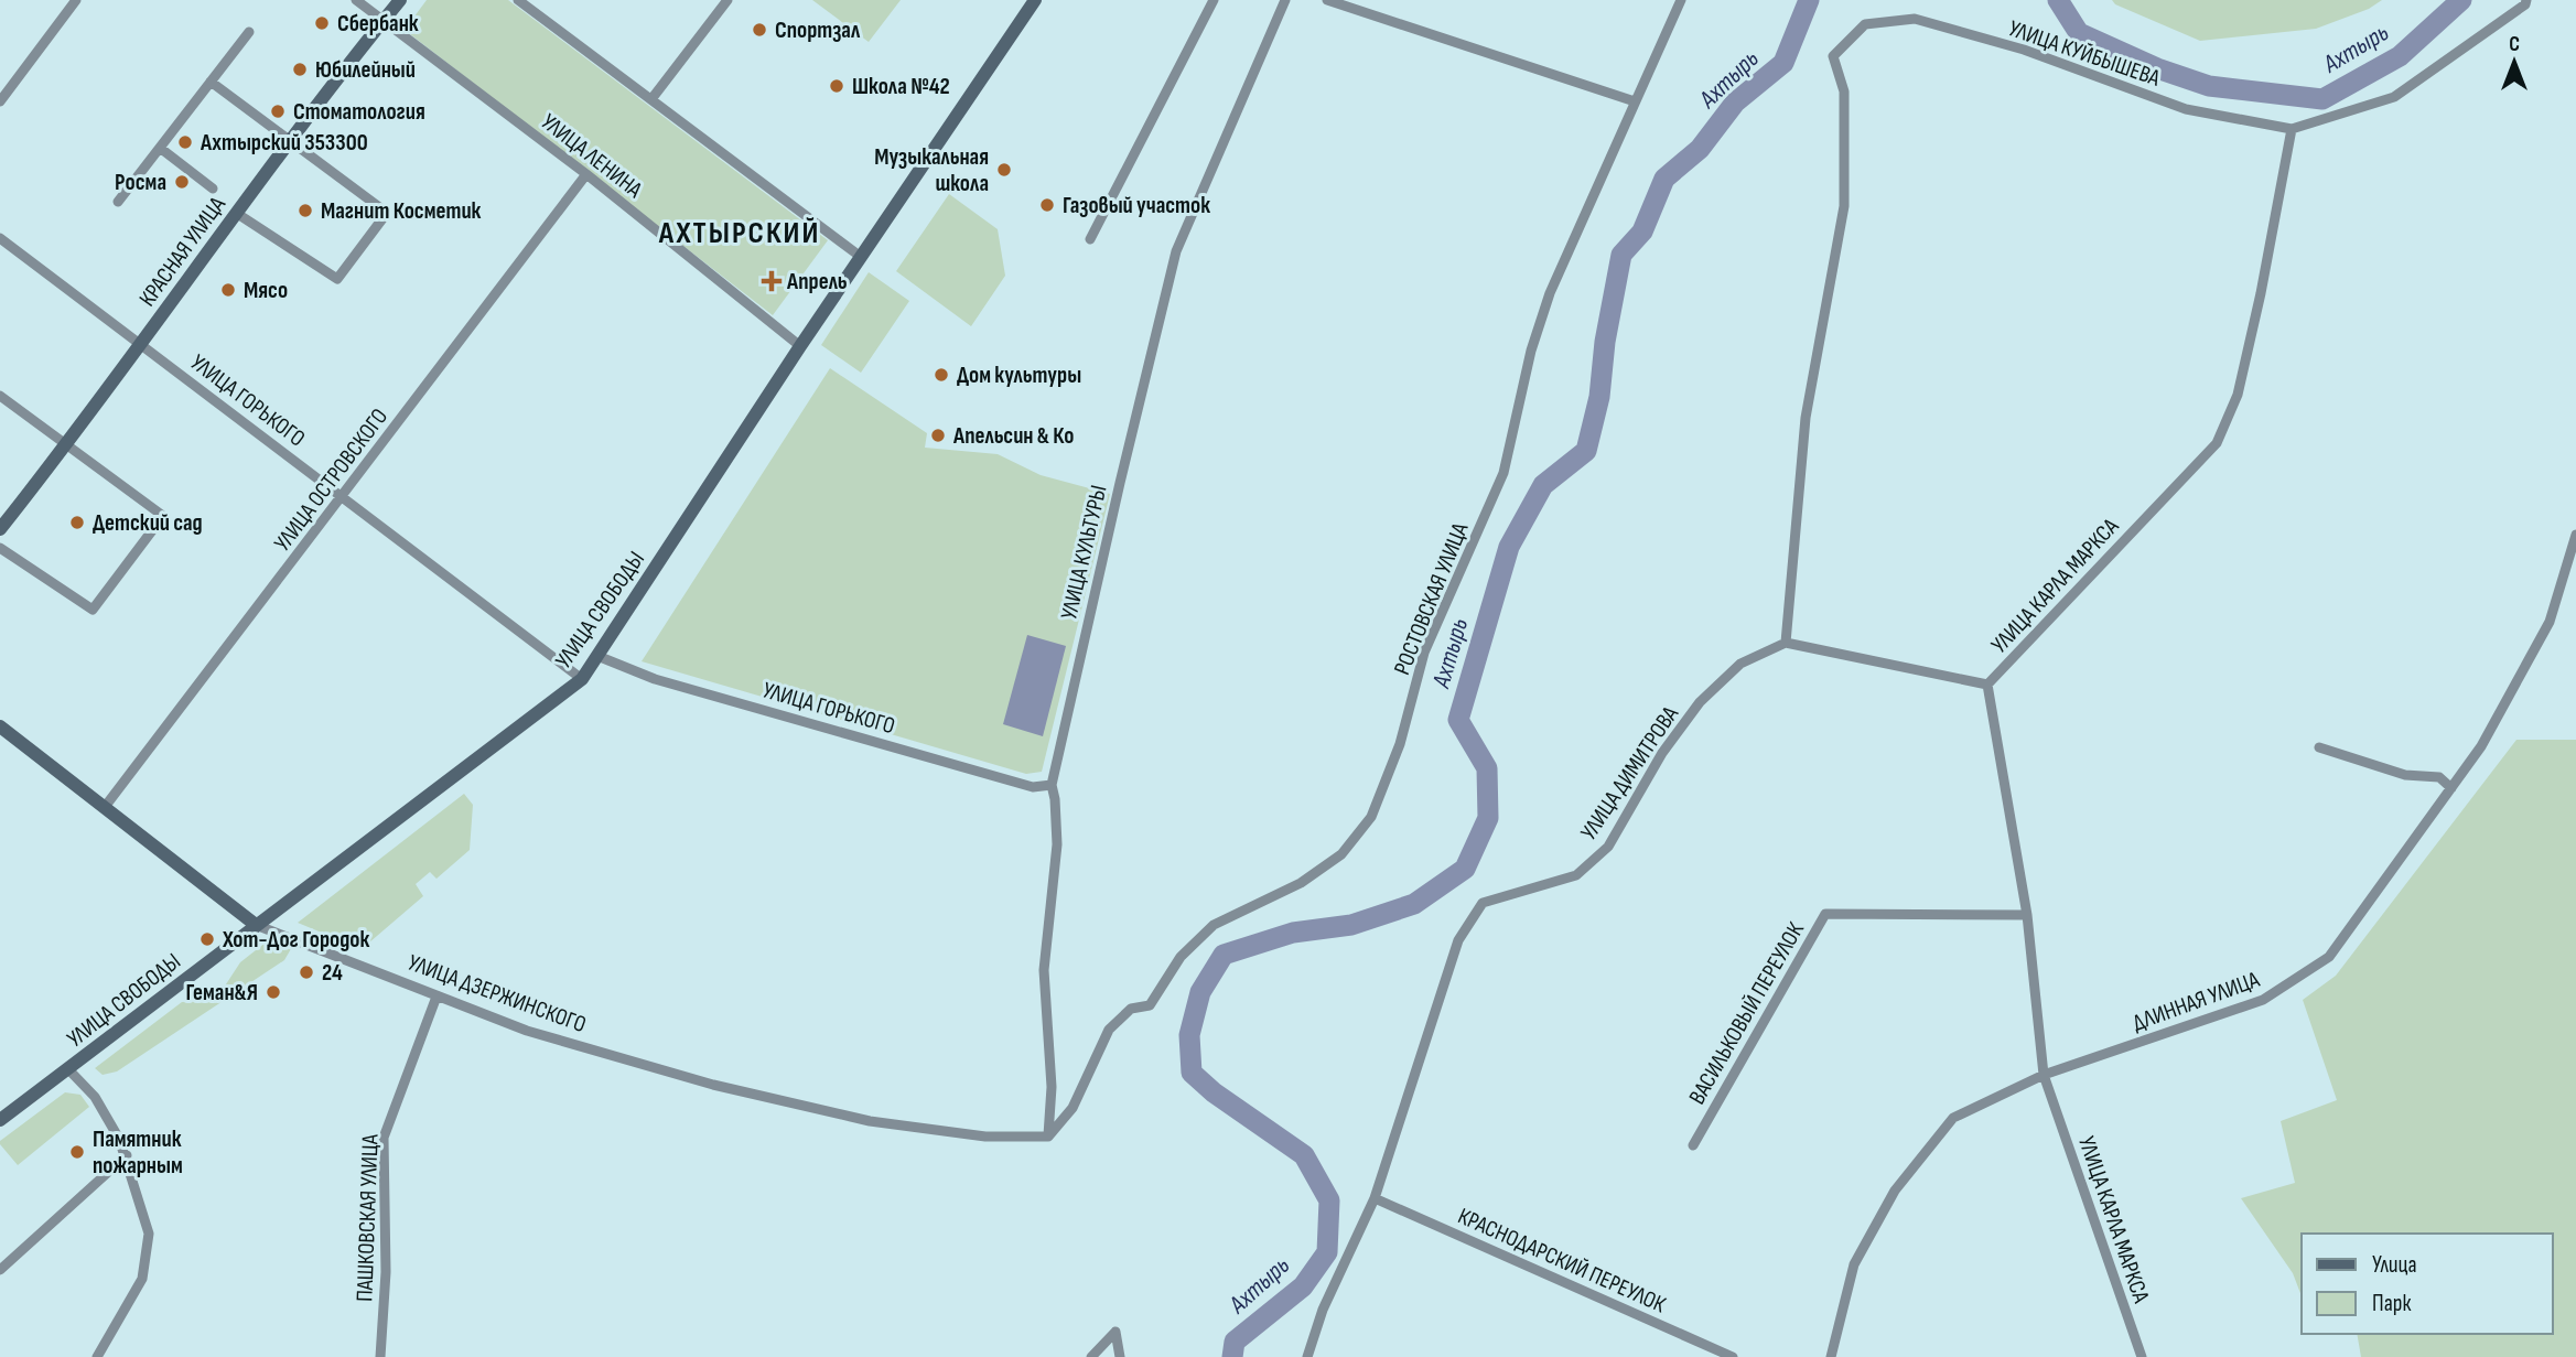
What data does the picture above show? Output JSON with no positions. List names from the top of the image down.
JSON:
{
  "streets": {
    "street": [
      "УЛИЦА КУЙБЫШЕВА",
      "УЛИЦА ЛЕНИНА",
      "КРАСНАЯ УЛИЦА",
      "УЛИЦА ГОРЬКОГО",
      "УЛИЦА ОСТРОВСКОГО",
      "УЛИЦА КУЛЬТУРЫ",
      "УЛИЦА КАРЛА МАРКСА",
      "РОСТОВСКАЯ УЛИЦА",
      "УЛИЦА СВОБОДЫ",
      "УЛИЦА ДИМИТРОВА",
      "УЛИЦА ДЗЕРЖИНСКОГО",
      "ДЛИННАЯ УЛИЦА",
      "ВАСИЛЬКОВЫЙ ПЕРЕУЛОК",
      "ПАШКОВСКАЯ УЛИЦА",
      "КРАСНОДАРСКИЙ ПЕРЕУЛОК"
    ]
  },
  "crossings": [
    ["УЛИЦА КУЙБЫШЕВА", "УЛИЦА КАРЛА МАРКСА"],
    ["УЛИЦА КУЙБЫШЕВА", "УЛИЦА ДИМИТРОВА"],
    ["УЛИЦА ЛЕНИНА", "КРАСНАЯ УЛИЦА"],
    ["УЛИЦА ЛЕНИНА", "УЛИЦА ОСТРОВСКОГО"],
    ["УЛИЦА ЛЕНИНА", "УЛИЦА СВОБОДЫ"],
    ["КРАСНАЯ УЛИЦА", "УЛИЦА ГОРЬКОГО"],
    ["УЛИЦА ГОРЬКОГО", "УЛИЦА ОСТРОВСКОГО"],
    ["УЛИЦА ГОРЬКОГО", "УЛИЦА КУЛЬТУРЫ"],
    ["УЛИЦА ГОРЬКОГО", "УЛИЦА СВОБОДЫ"],
    ["УЛИЦА ОСТРОВСКОГО", "УЛИЦА ДЗЕРЖИНСКОГО"],
    ["УЛИЦА КУЛЬТУРЫ", "РОСТОВСКАЯ УЛИЦА"],
    ["УЛИЦА КУЛЬТУРЫ", "УЛИЦА ДЗЕРЖИНСКОГО"],
    ["УЛИЦА КАРЛА МАРКСА", "ДЛИННАЯ УЛИЦА"],
    ["УЛИЦА КАРЛА МАРКСА", "ВАСИЛЬКОВЫЙ ПЕРЕУЛОК"],
    ["РОСТОВСКАЯ УЛИЦА", "УЛИЦА ДЗЕРЖИНСКОГО"],
    ["УЛИЦА СВОБОДЫ", "УЛИЦА ДЗЕРЖИНСКОГО"],
    ["УЛИЦА ДИМИТРОВА", "КРАСНОДАРСКИЙ ПЕРЕУЛОК"],
    ["УЛИЦА ДЗЕРЖИНСКОГО", "ПАШКОВСКАЯ УЛИЦА"]
  ],
  "districts": ["АХТЫРСКИЙ"],
  "water": ["Ахтырь"],
  "places": {
    "other": [
      "Сбербанк",
      "Спортзал",
      "Юбилейный",
      "Школа №42",
      "Стоматология",
      "Ахтырский 353300",
      "Музыкальная школа",
      "Росма",
      "Газовый участок",
      "Магнит Косметик",
      "Мясо",
      "Дом культуры",
      "Апельсин & Ко",
      "Детский сад",
      "Хот-Дог Городок",
      "24",
      "Геман&Я",
      "Памятник пожарным"
    ],
    "health": ["Апрель"]
  },
  "legend": ["Улица", "Парк"],
  "north": "top"
}
